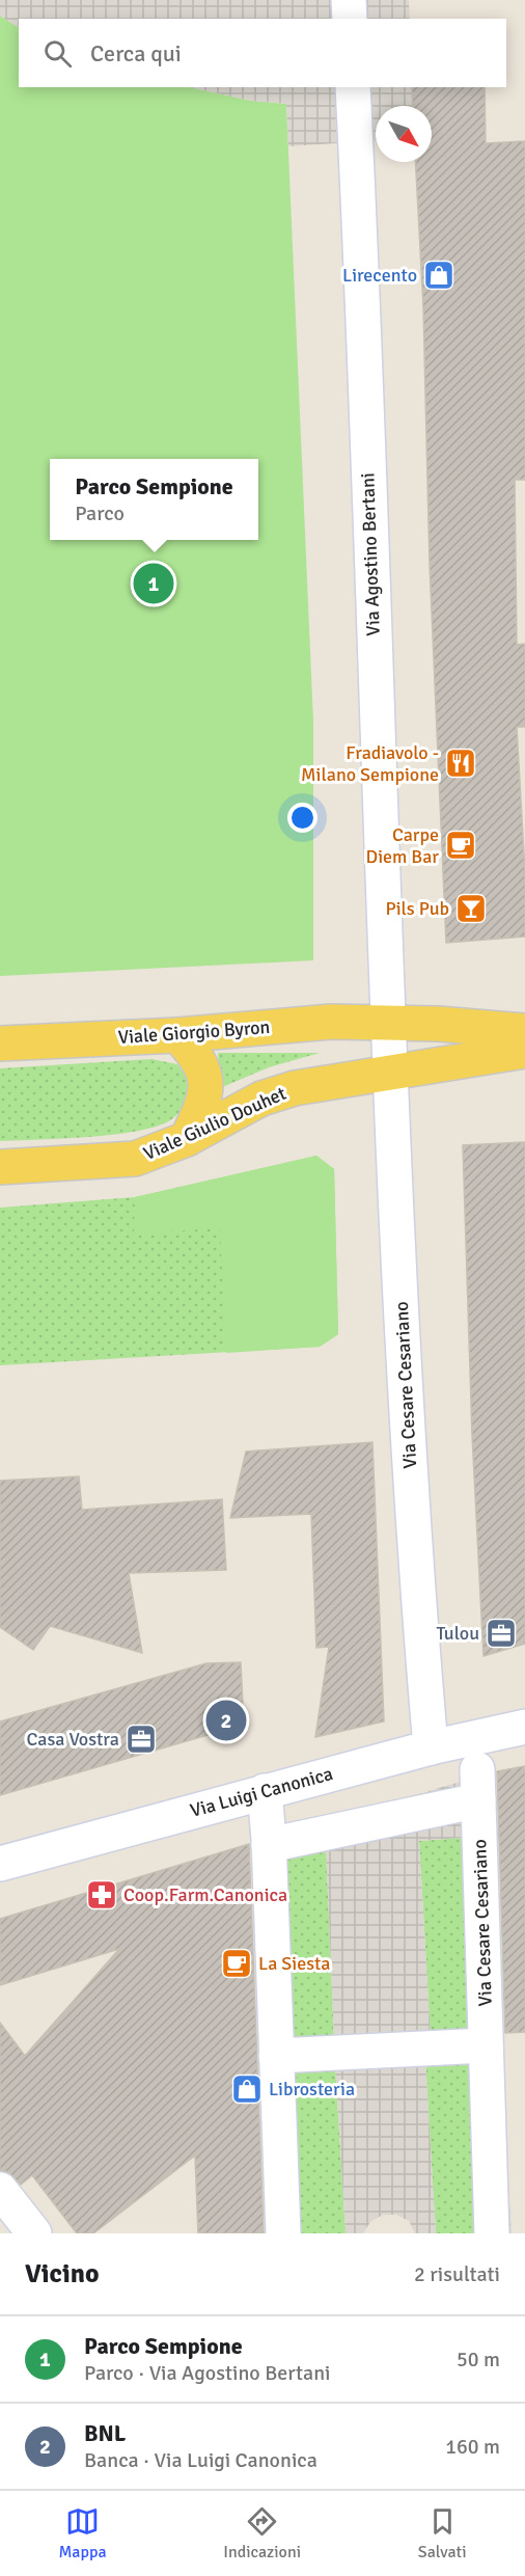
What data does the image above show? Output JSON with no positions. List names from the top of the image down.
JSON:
{
  "streets": {
    "main road": ["Viale Giorgio Byron", "Viale Giulio Douhet"],
    "street": ["Via Agostino Bertani", "Via Cesare Cesariano", "Via Luigi Canonica"]
  },
  "crossings": [
    ["Via Agostino Bertani", "Viale Giorgio Byron"],
    ["Via Agostino Bertani", "Via Cesare Cesariano"],
    ["Viale Giorgio Byron", "Via Cesare Cesariano"],
    ["Viale Giulio Douhet", "Via Cesare Cesariano"],
    ["Via Cesare Cesariano", "Via Luigi Canonica"]
  ],
  "places": {
    "shop": ["Lirecento", "Librosteria"],
    "restaurant": ["Fradiavolo - Milano Sempione"],
    "cafe": ["Carpe Diem Bar", "La Siesta"],
    "bar": ["Pils Pub"],
    "office": ["Tulou", "Casa Vostra"],
    "pharmacy": ["Coop.Farm.Canonica"]
  },
  "north": "bottom right",
  "page": {
    "search": "Cerca qui",
    "popup": ["Parco Sempione", "Parco"],
    "pins": ["1", "2"],
    "heading": ["Vicino", "2 risultati"],
    "list": [
      {
        "mark": "1",
        "name": "Parco Sempione",
        "note": "Parco · Via Agostino Bertani",
        "value": "50 m"
      },
      {
        "mark": "2",
        "name": "BNL",
        "note": "Banca · Via Luigi Canonica",
        "value": "160 m"
      }
    ],
    "nav": ["Mappa", "Indicazioni", "Salvati"]
  }
}
